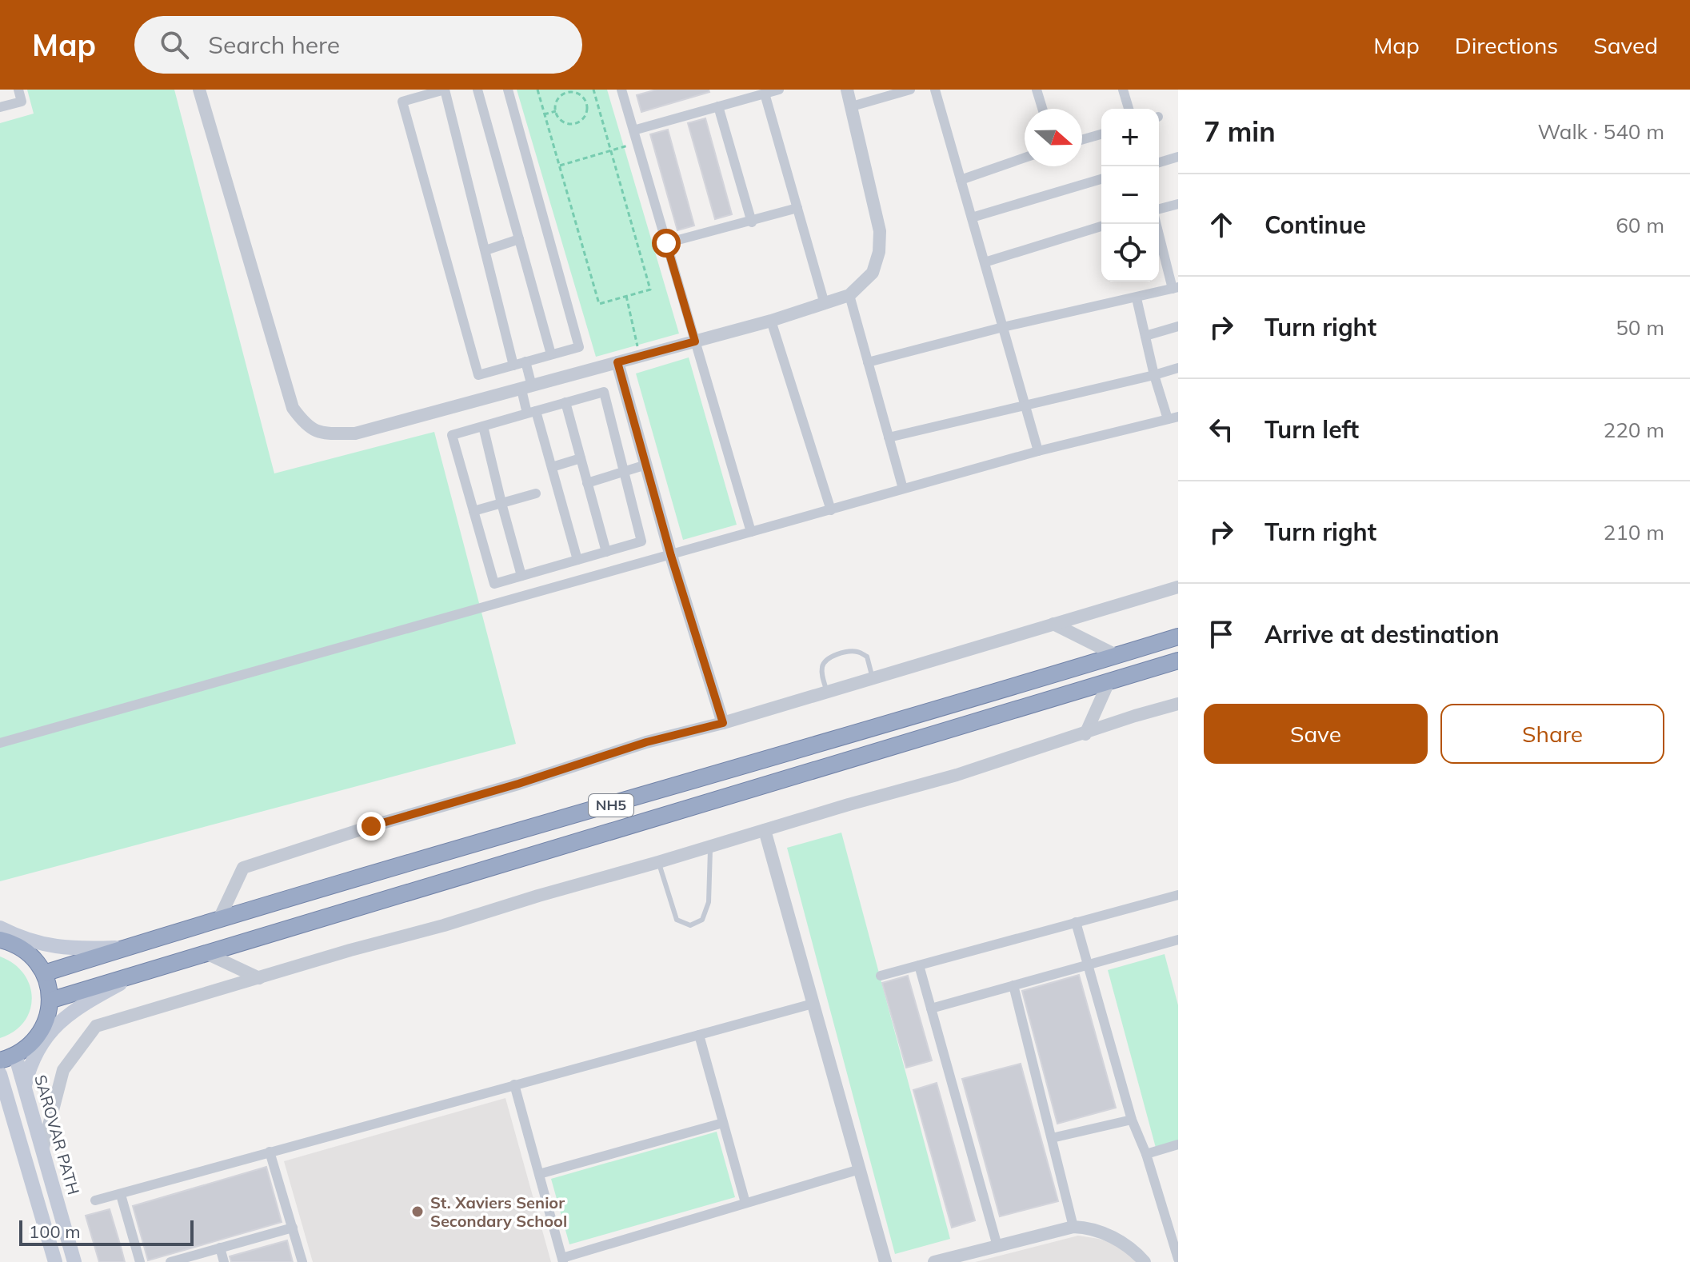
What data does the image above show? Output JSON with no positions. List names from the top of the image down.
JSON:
{
  "streets": {
    "highway": ["NH5"],
    "main road": ["SAROVAR PATH"]
  },
  "places": ["St. Xaviers Senior Secondary School"],
  "scale_bar": "100 m",
  "north": "right",
  "page": {
    "header": "Map",
    "search": "Search here",
    "nav": ["Map", "Directions", "Saved"],
    "heading": ["7 min", "Walk · 540 m"],
    "map_buttons": ["+", "−"],
    "list": [
      ["Continue", "60 m"],
      ["Turn right", "50 m"],
      ["Turn left", "220 m"],
      ["Turn right", "210 m"],
      "Arrive at destination"
    ],
    "buttons": ["Save", "Share"],
    "scale": "100 m"
  }
}
